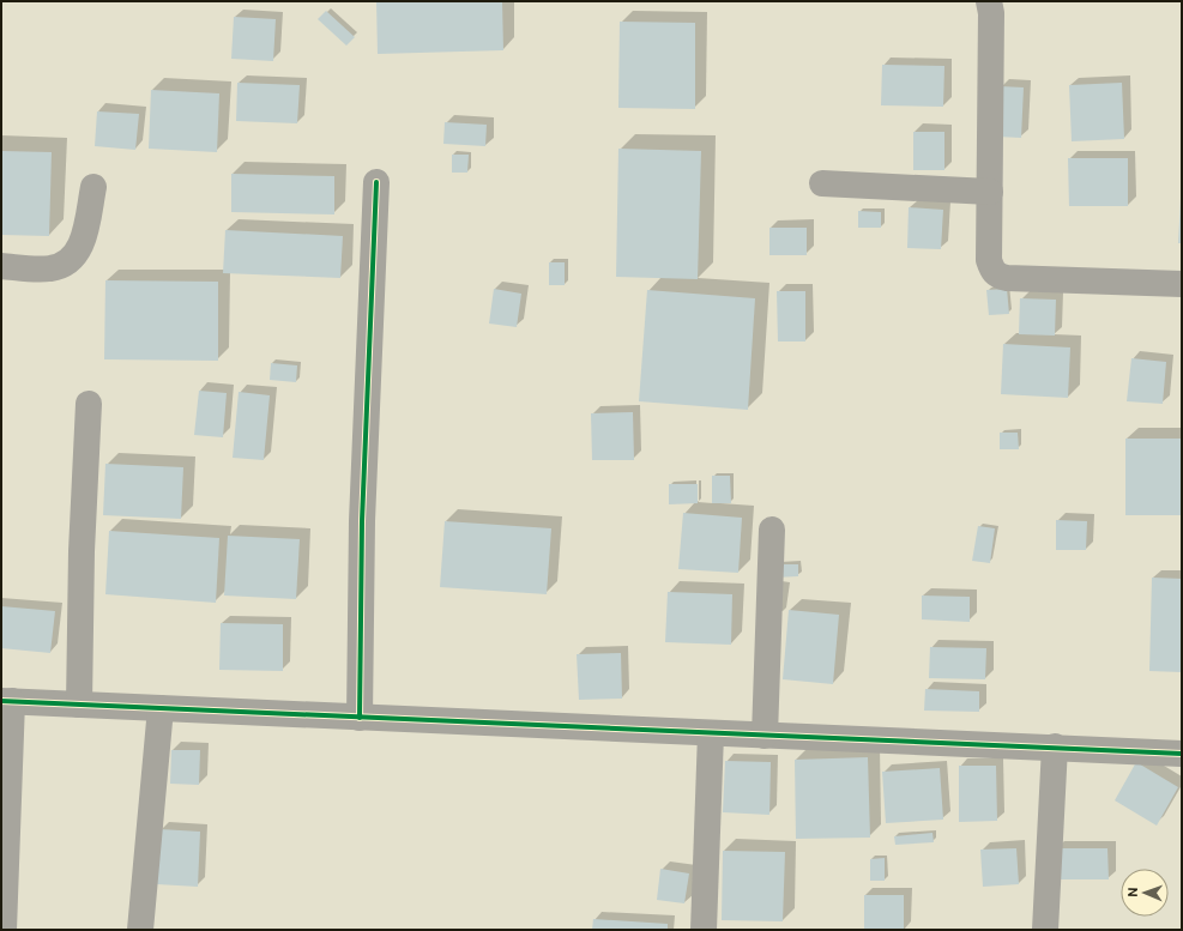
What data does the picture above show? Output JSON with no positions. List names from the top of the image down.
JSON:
{
  "north": "left"
}
